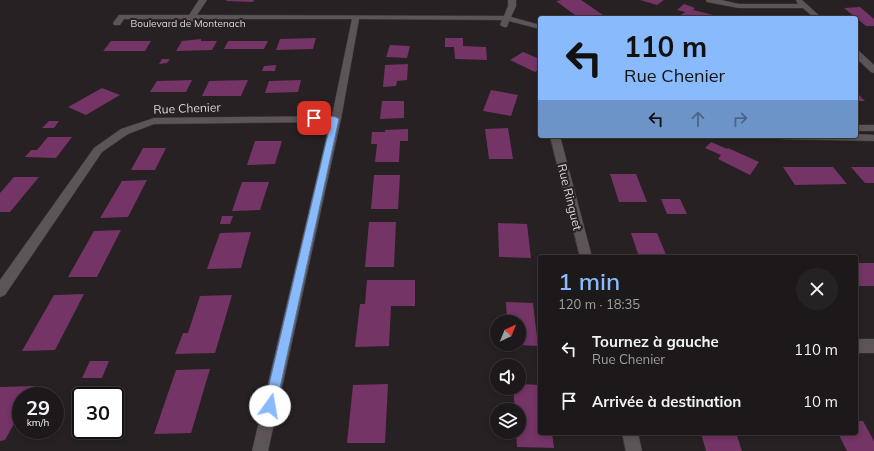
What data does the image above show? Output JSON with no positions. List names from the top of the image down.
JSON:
{
  "streets": {
    "street": ["Boulevard de Montenach", "Rue Chenier", "Rue Ringuet"]
  },
  "north": "top right",
  "page": {
    "turn": ["110 m", "Rue Chenier"],
    "heading": ["1 min", "120 m · 18:35"],
    "list": [
      {
        "name": "Tournez à gauche",
        "note": "Rue Chenier",
        "value": "110 m"
      },
      {
        "name": "Arrivée à destination",
        "value": "10 m"
      }
    ],
    "speed": "29 km/h",
    "limit": "30"
  }
}
